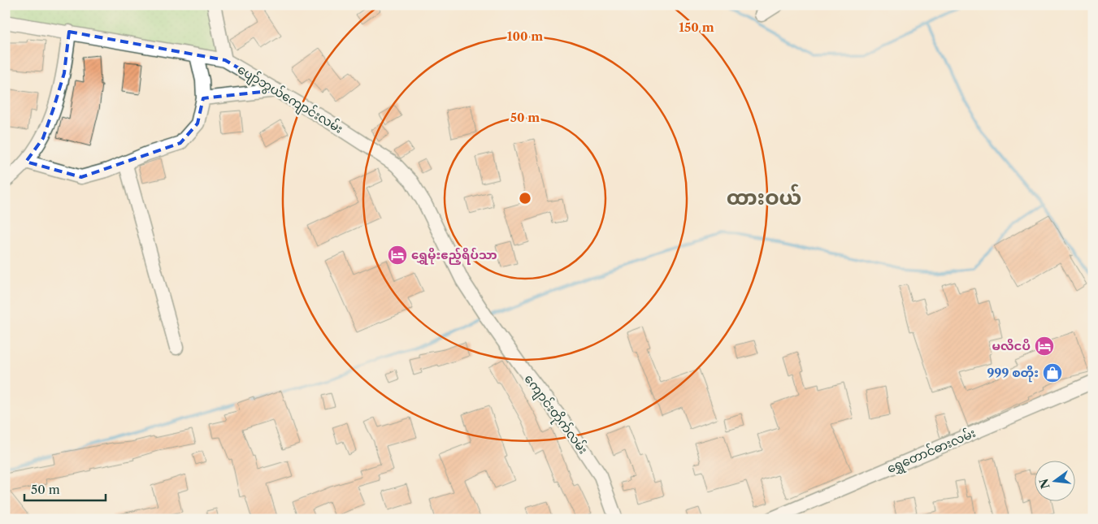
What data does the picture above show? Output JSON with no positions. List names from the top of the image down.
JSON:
{
  "streets": {
    "street": ["ပျော်ဘွယ်ကျောင်းလမ်း", "ကျောင်းတိုက်လမ်း", "ရွှေတောင်ဓားလမ်း"]
  },
  "crossings": [
    ["ပျော်ဘွယ်ကျောင်းလမ်း", "ကျောင်းတိုက်လမ်း"]
  ],
  "districts": ["ထားဝယ်"],
  "places": {
    "hotel": ["ရွှေမိုးဧည့်ရိပ်သာ", "မလိငပိ"],
    "shop": ["999 စတိုး"]
  },
  "scale_bar": "50 m",
  "north": "left",
  "rings": ["150 m", "100 m", "50 m"]
}
